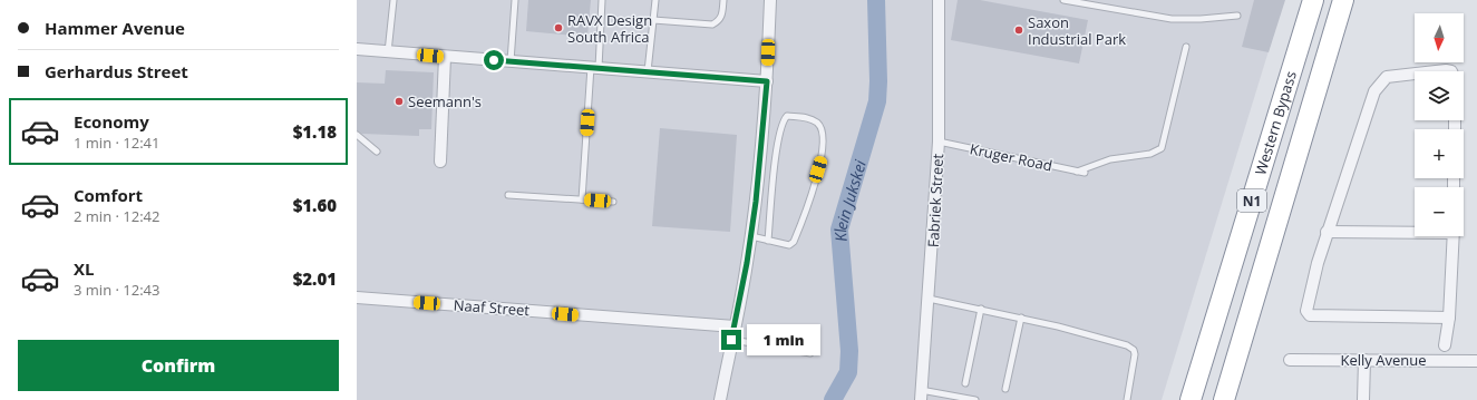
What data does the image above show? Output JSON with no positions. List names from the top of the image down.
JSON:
{
  "streets": {
    "highway": ["Western Bypass", "N1"],
    "street": ["Fabriek Street", "Naaf Street", "Kelly Avenue"],
    "lane": ["Kruger Road"]
  },
  "crossings": [
    ["Kruger Road", "Fabriek Street"]
  ],
  "water": ["Klein Jukskei"],
  "places": ["RAVX Design South Africa", "Saxon Industrial Park", "Seemann's"],
  "north": "bottom",
  "page": {
    "banner": ["Hammer Avenue", "Gerhardus Street"],
    "map_buttons": ["+", "−"],
    "list": [
      {
        "name": "Economy",
        "note": "1 min · 12:41",
        "value": "$1.18"
      },
      {
        "name": "Comfort",
        "note": "2 min · 12:42",
        "value": "$1.60"
      },
      {
        "name": "XL",
        "note": "3 min · 12:43",
        "value": "$2.01"
      }
    ],
    "bubble": "1 min",
    "buttons": "Confirm"
  }
}
